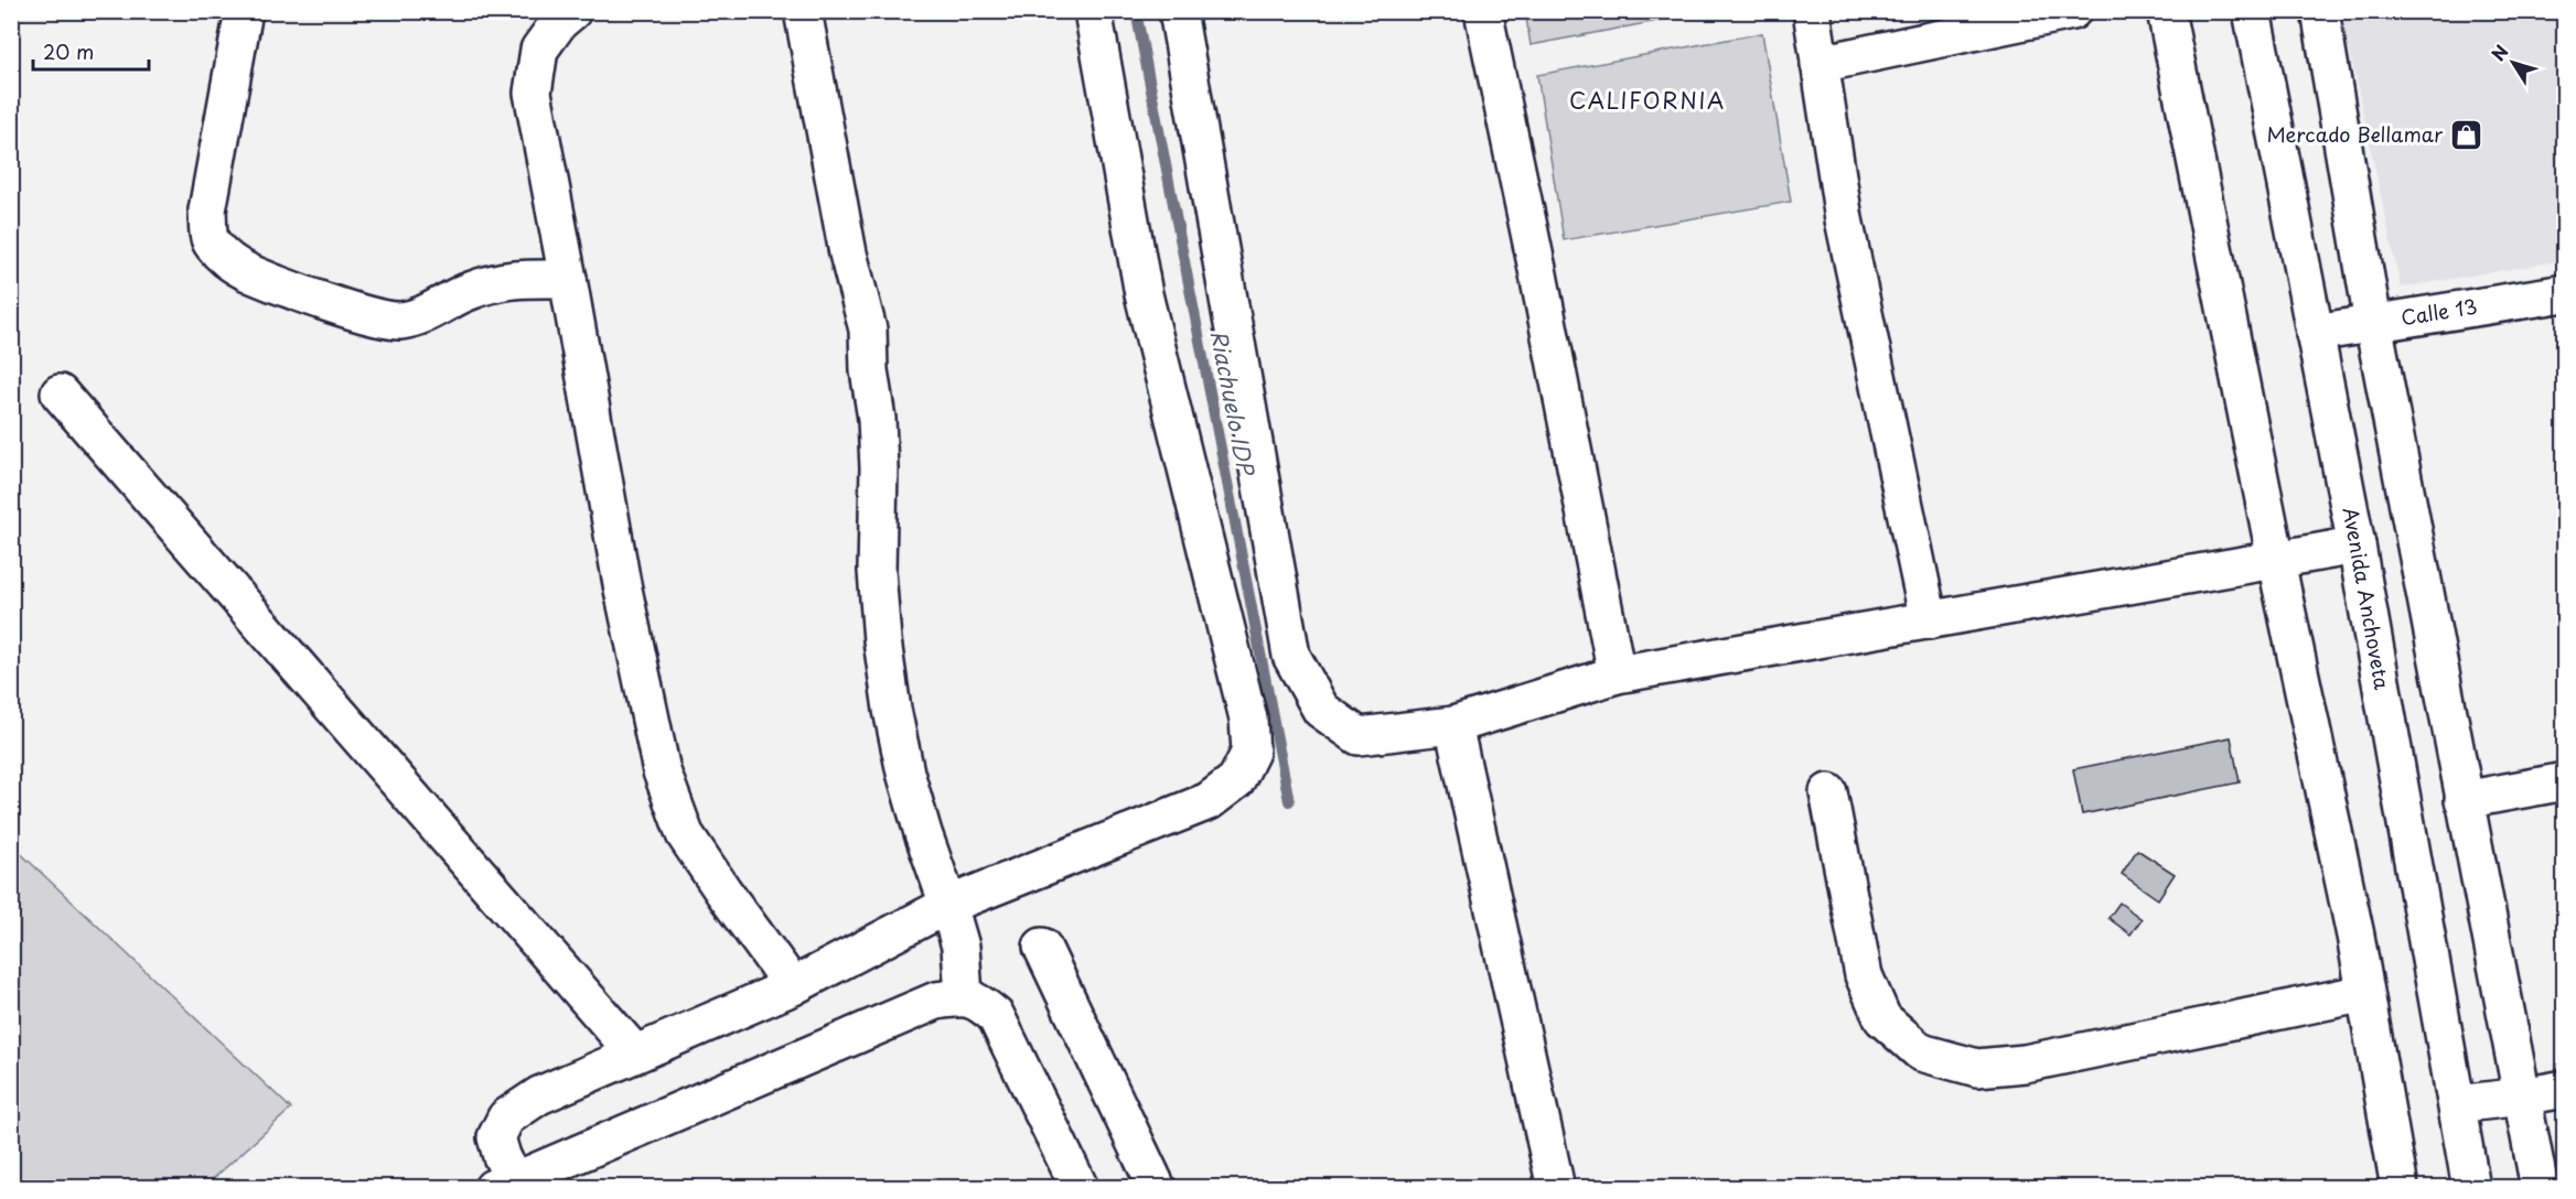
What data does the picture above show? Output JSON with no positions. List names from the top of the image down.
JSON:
{
  "streets": {
    "street": ["Calle 13", "Avenida Anchoveta"]
  },
  "crossings": [
    ["Calle 13", "Avenida Anchoveta"]
  ],
  "districts": ["CALIFORNIA"],
  "water": ["Riachuelo IDP"],
  "places": {
    "shop": ["Mercado Bellamar"]
  },
  "scale_bar": "20 m",
  "north": "top left"
}
